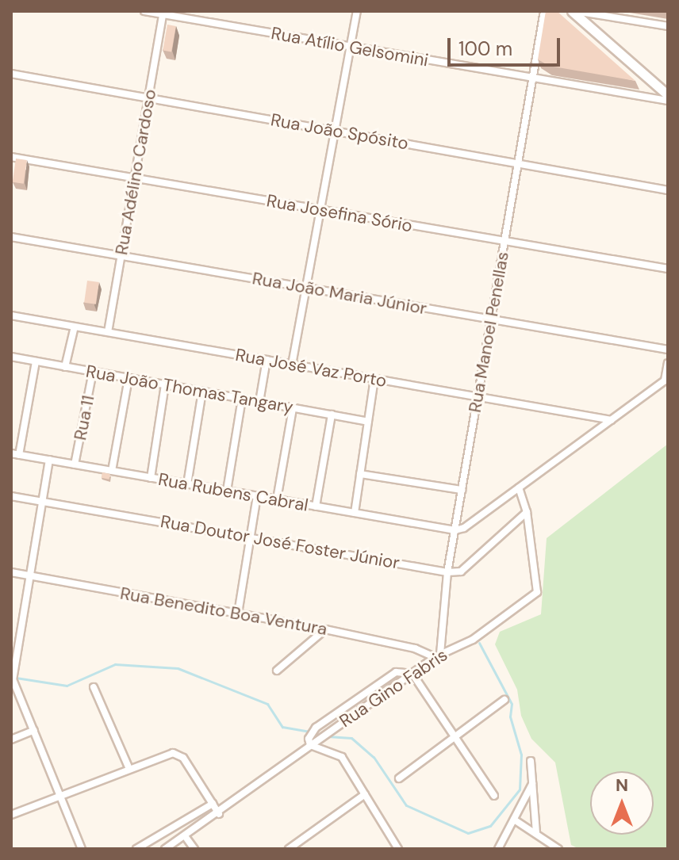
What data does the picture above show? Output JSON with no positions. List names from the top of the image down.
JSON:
{
  "streets": {
    "street": [
      "Rua Atílio Gelsomini",
      "Rua João Spósito",
      "Rua Adélino Cardoso",
      "Rua Josefina Sório",
      "Rua João Maria Júnior",
      "Rua Manoel Penellas",
      "Rua José Vaz Porto",
      "Rua João Thomas Tangary",
      "Rua 11",
      "Rua Rubens Cabral",
      "Rua Doutor José Foster Júnior",
      "Rua Benedito Boa Ventura",
      "Rua Gino Fabris"
    ]
  },
  "crossings": [
    ["Rua Atílio Gelsomini", "Rua Adélino Cardoso"],
    ["Rua Atílio Gelsomini", "Rua Manoel Penellas"],
    ["Rua João Spósito", "Rua Adélino Cardoso"],
    ["Rua João Spósito", "Rua Manoel Penellas"],
    ["Rua Adélino Cardoso", "Rua Josefina Sório"],
    ["Rua Adélino Cardoso", "Rua João Maria Júnior"],
    ["Rua Adélino Cardoso", "Rua José Vaz Porto"],
    ["Rua Josefina Sório", "Rua Manoel Penellas"],
    ["Rua João Maria Júnior", "Rua Manoel Penellas"],
    ["Rua Manoel Penellas", "Rua José Vaz Porto"],
    ["Rua Manoel Penellas", "Rua Rubens Cabral"],
    ["Rua Manoel Penellas", "Rua Doutor José Foster Júnior"],
    ["Rua Manoel Penellas", "Rua Benedito Boa Ventura"],
    ["Rua Manoel Penellas", "Rua Gino Fabris"],
    ["Rua João Thomas Tangary", "Rua 11"],
    ["Rua 11", "Rua Rubens Cabral"],
    ["Rua Benedito Boa Ventura", "Rua Gino Fabris"]
  ],
  "scale_bar": "100 m",
  "north": "top"
}
